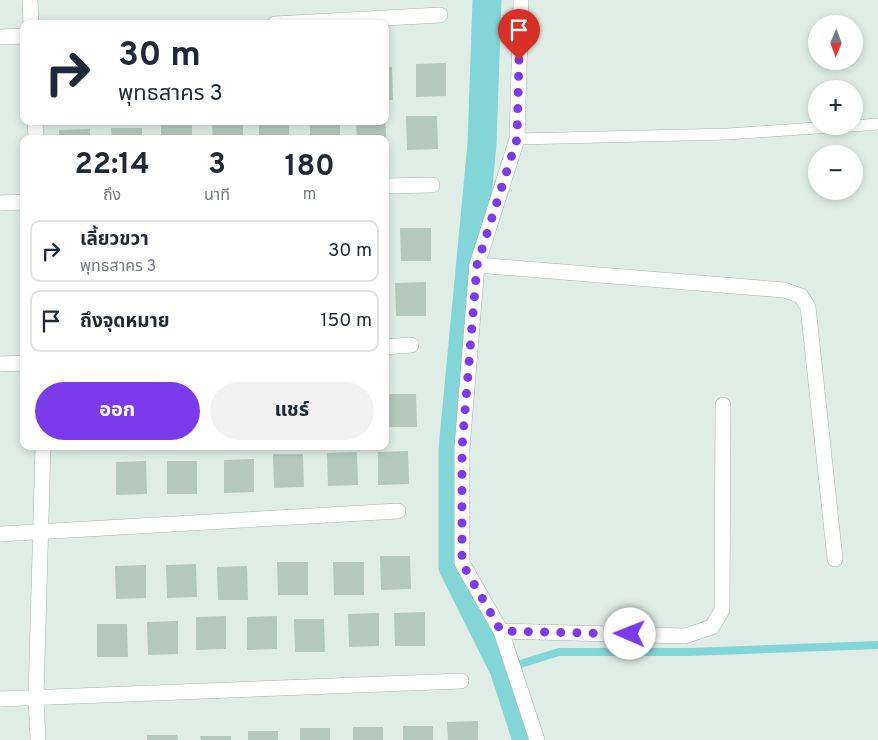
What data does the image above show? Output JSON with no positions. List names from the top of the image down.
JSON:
{
  "north": "bottom",
  "page": {
    "map_buttons": ["+", "−"],
    "turn": ["30 m", "พุทธสาคร 3"],
    "eta": [
      "22:14",
      "ถึง",
      "3",
      "นาที",
      "180",
      "m"
    ],
    "list": [
      {
        "name": "เลี้ยวขวา",
        "note": "พุทธสาคร 3",
        "value": "30 m"
      },
      {
        "name": "ถึงจุดหมาย",
        "value": "150 m"
      }
    ],
    "buttons": ["ออก", "แชร์"]
  }
}
